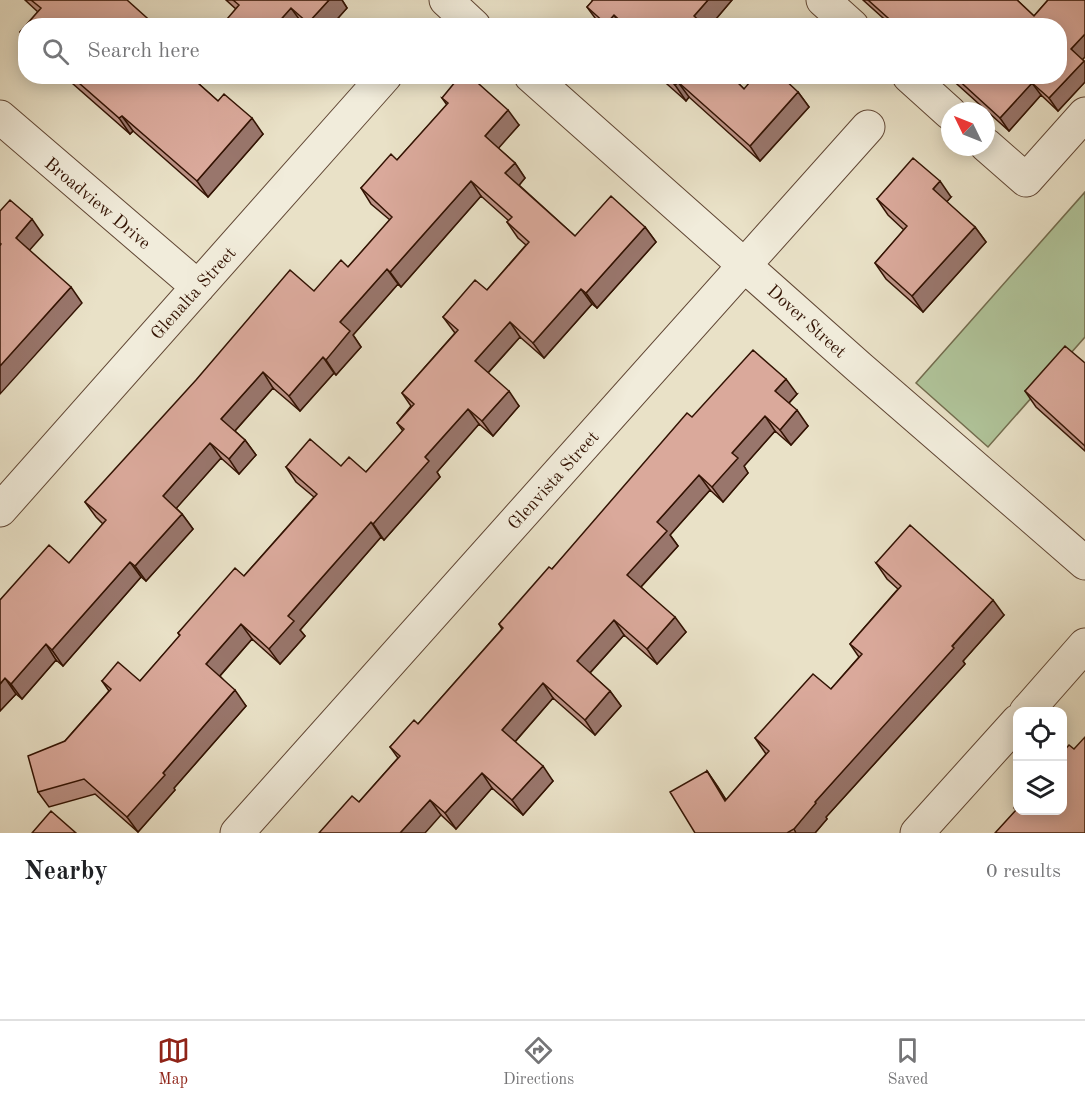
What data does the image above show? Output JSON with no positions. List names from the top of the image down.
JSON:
{
  "streets": {
    "street": [
      "Broadview Drive",
      "Glenalta Street",
      "Dover Street",
      "Glenvista Street"
    ]
  },
  "crossings": [
    ["Broadview Drive", "Glenalta Street"],
    ["Dover Street", "Glenvista Street"]
  ],
  "north": "top left",
  "page": {
    "search": "Search here",
    "heading": ["Nearby", "0 results"],
    "nav": ["Map", "Directions", "Saved"]
  }
}
